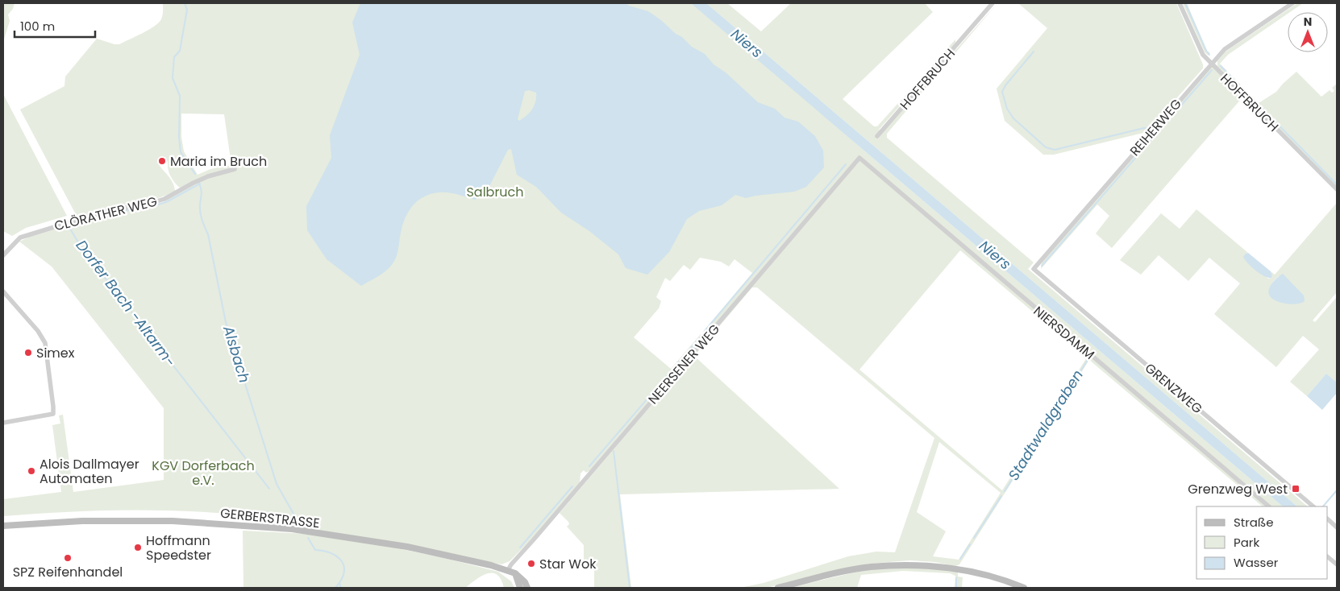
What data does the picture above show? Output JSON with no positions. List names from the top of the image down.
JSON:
{
  "streets": {
    "street": [
      "HOFFBRUCH",
      "REIHERWEG",
      "CLÖRATHER WEG",
      "NIERSDAMM",
      "NEERSENER WEG",
      "GRENZWEG",
      "GERBERSTRASSE"
    ]
  },
  "crossings": [
    ["HOFFBRUCH", "REIHERWEG"],
    ["REIHERWEG", "GRENZWEG"],
    ["NIERSDAMM", "NEERSENER WEG"],
    ["NEERSENER WEG", "GERBERSTRASSE"]
  ],
  "water": [
    "Niers",
    "Dorfer Bach -Altarm-",
    "Alsbach",
    "Stadtwaldgraben"
  ],
  "parks": ["Salbruch", "KGV Dorferbach e.V."],
  "places": {
    "other": [
      "Maria im Bruch",
      "Simex",
      "Alois Dallmayer Automaten",
      "Hoffmann Speedster",
      "SPZ Reifenhandel",
      "Star Wok"
    ],
    "transit": ["Grenzweg West"]
  },
  "legend": ["Straße", "Park", "Wasser"],
  "scale_bar": "100 m",
  "north": "top"
}
